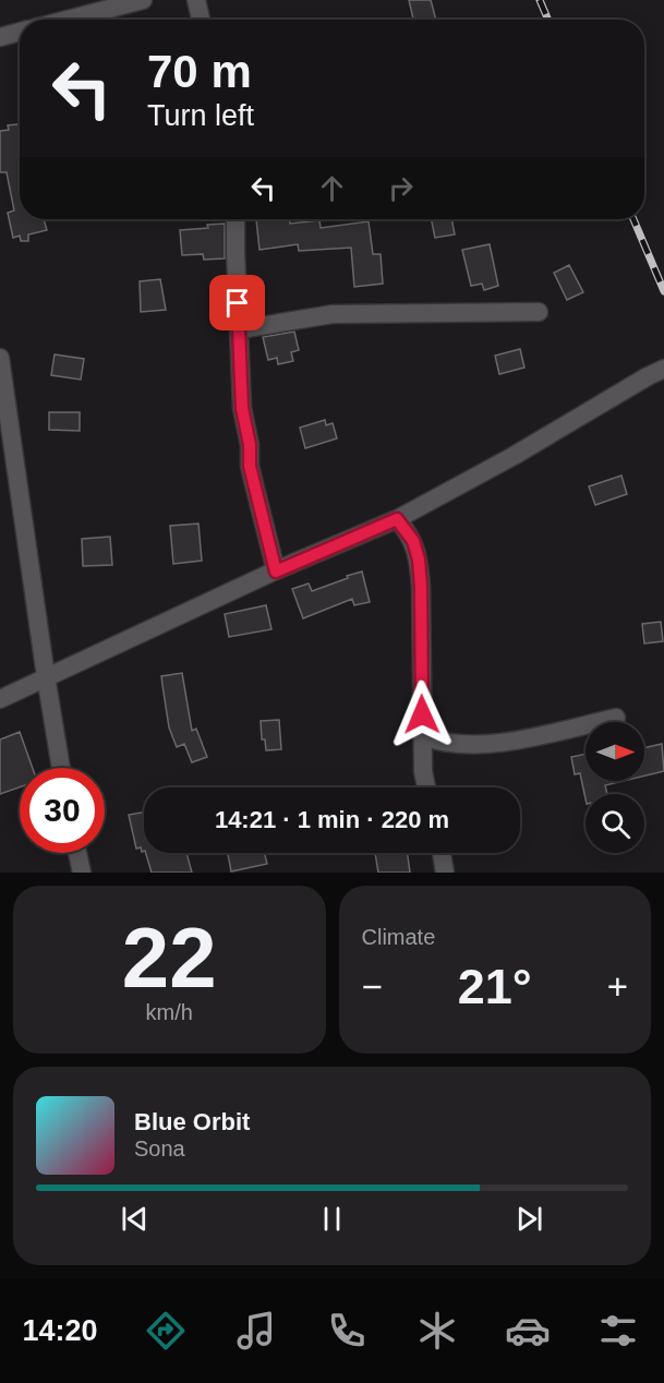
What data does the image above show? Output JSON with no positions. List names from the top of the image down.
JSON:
{
  "north": "right",
  "page": {
    "turn": ["70 m", "Turn left"],
    "limit": "30",
    "trip": "14:21 · 1 min · 220 m",
    "tile": [
      ["22", "km/h"],
      "Climate"
    ],
    "heat": ["−", "21°", "+"],
    "song": ["Blue Orbit", "Sona"],
    "tabs": "14:20"
  }
}
